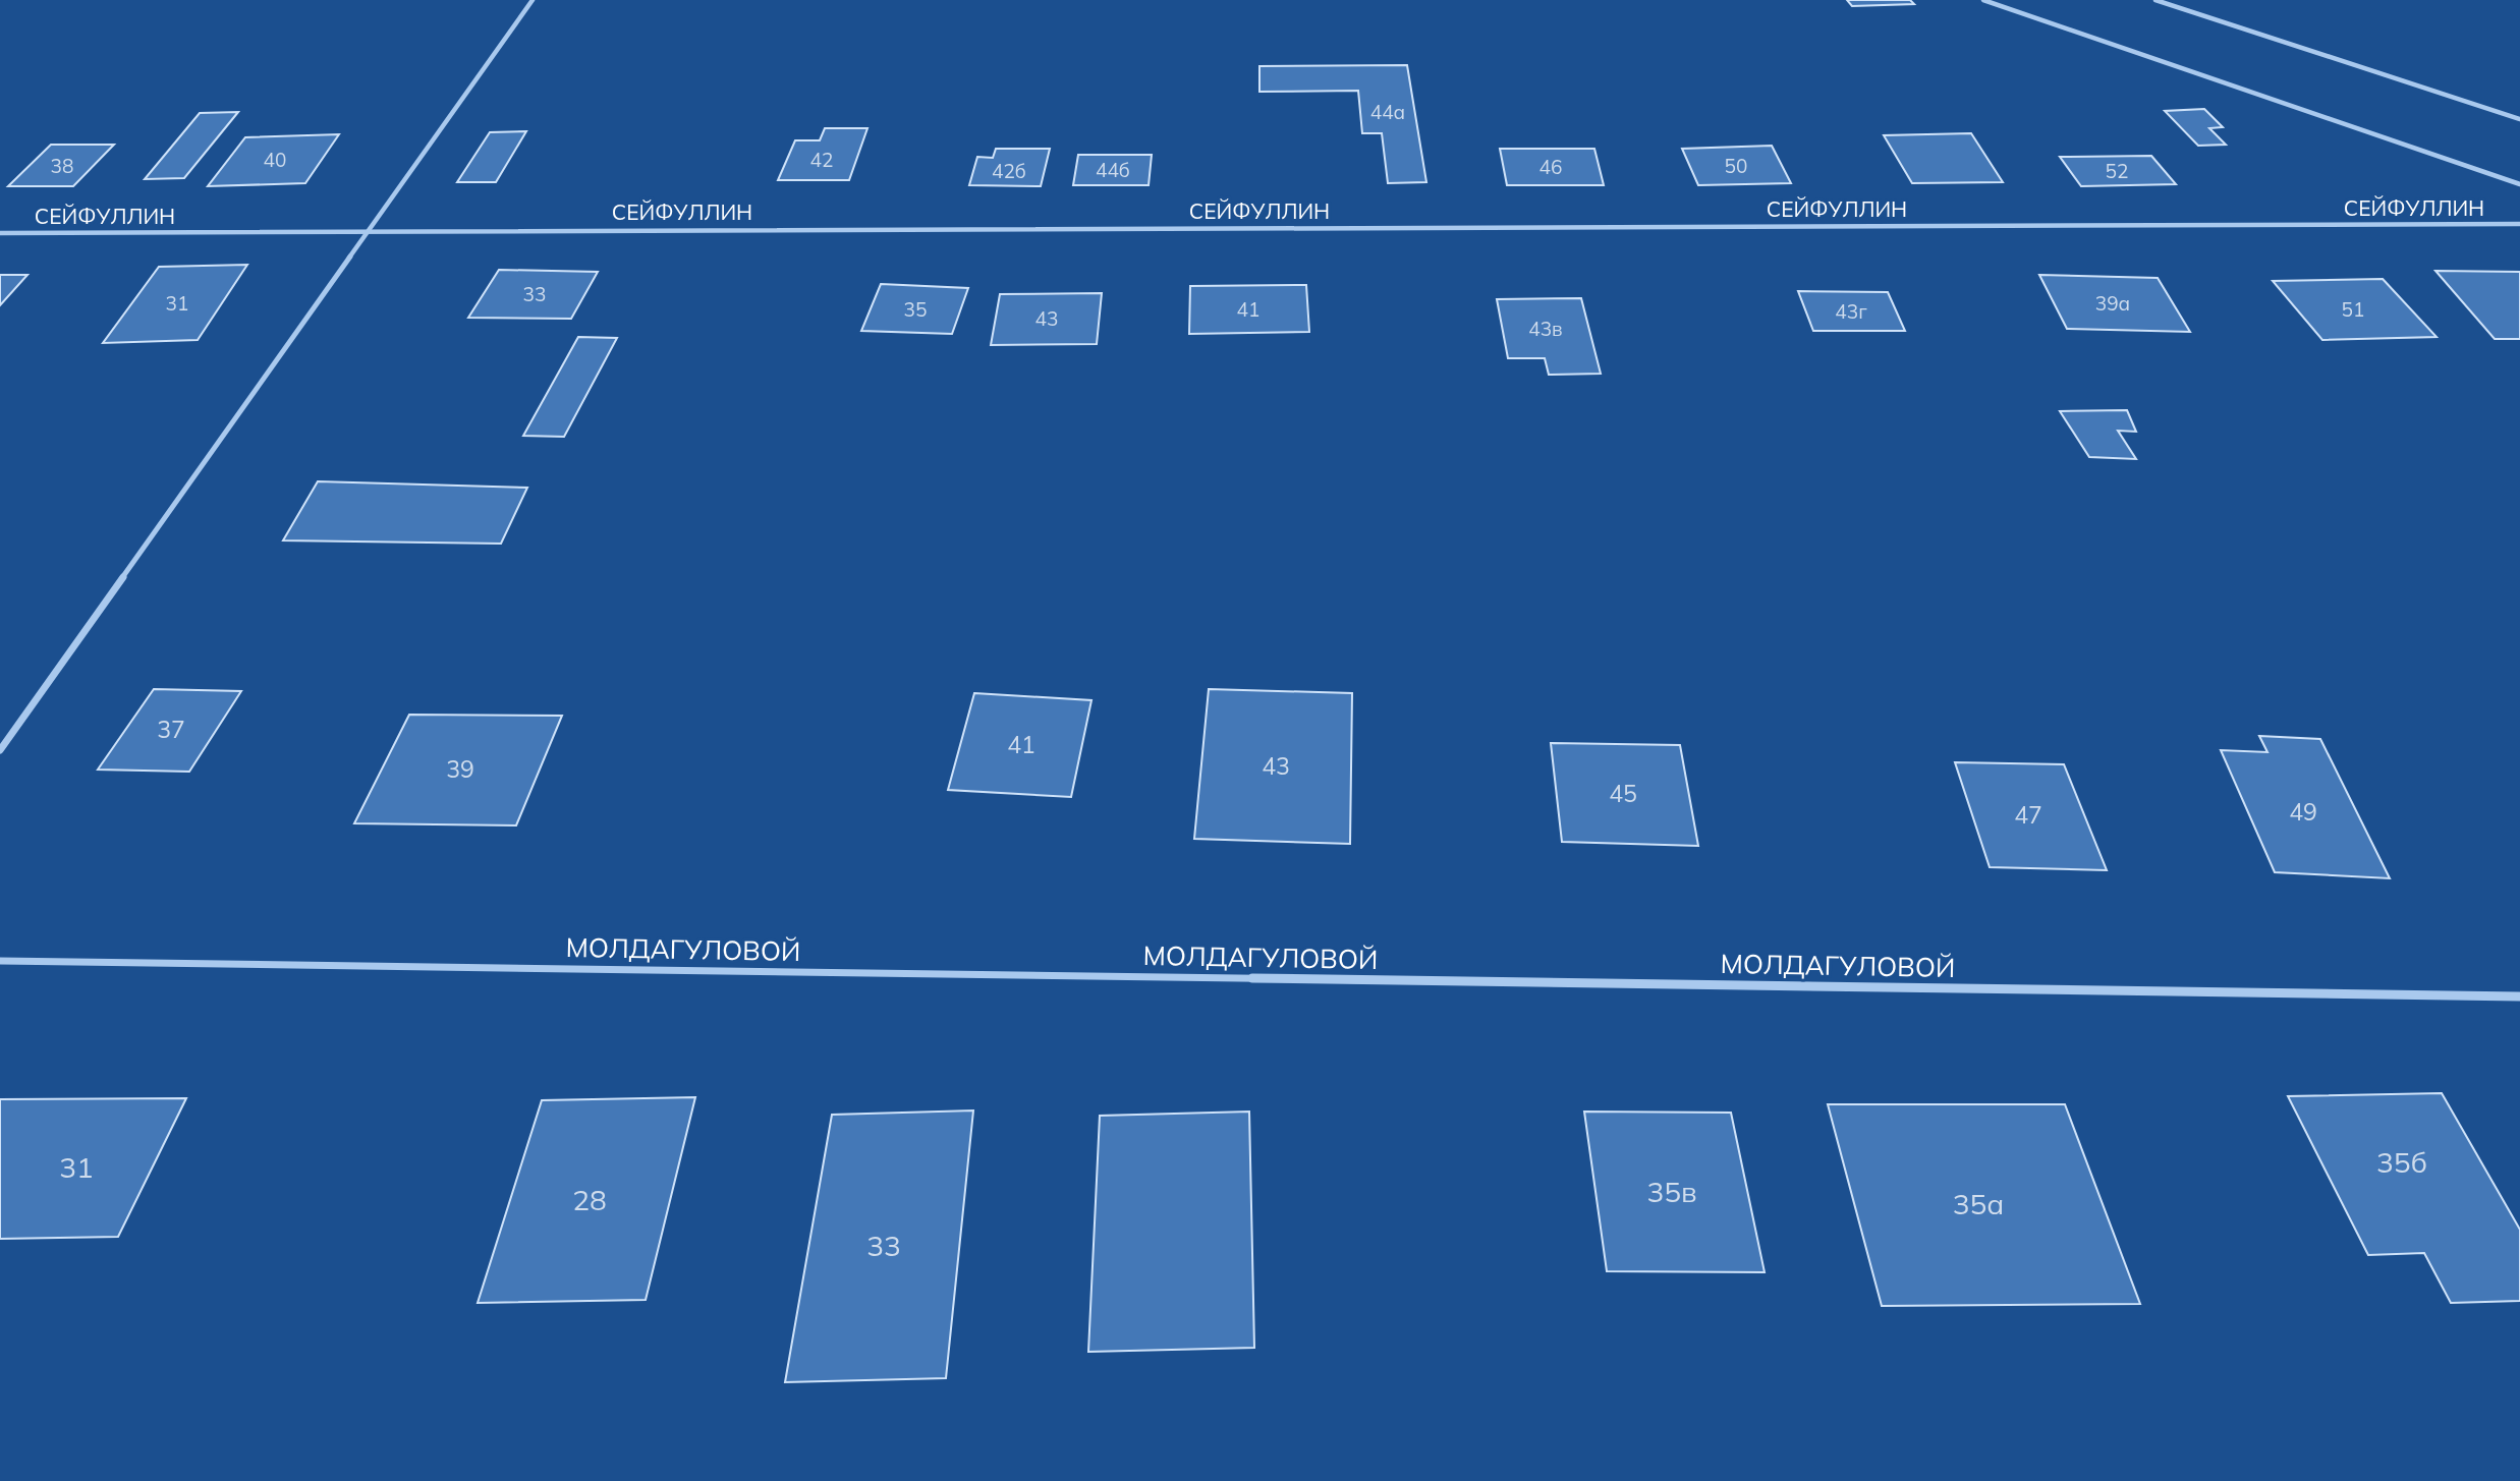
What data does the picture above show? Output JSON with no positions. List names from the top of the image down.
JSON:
{
  "streets": {
    "street": ["СЕЙФУЛЛИН", "МОЛДАГУЛОВОЙ"]
  },
  "house_numbers": [
    "44а",
    "40",
    "42",
    "38",
    "50",
    "46",
    "44б",
    "42б",
    "52",
    "33",
    "31",
    "39а",
    "35",
    "41",
    "51",
    "43г",
    "43",
    "43в",
    "37",
    "41",
    "43",
    "39",
    "45",
    "49",
    "47",
    "35б",
    "31",
    "35в",
    "28",
    "35а",
    "33"
  ]
}
